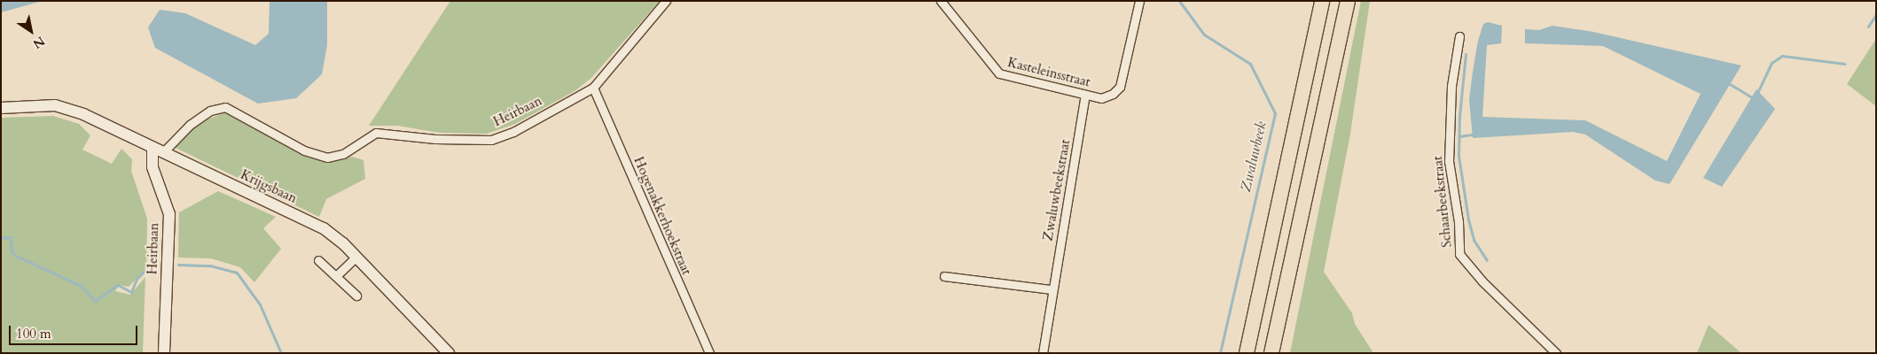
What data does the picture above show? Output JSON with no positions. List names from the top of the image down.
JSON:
{
  "streets": {
    "main road": ["Heirbaan", "Krijgsbaan"],
    "street": [
      "Kasteleinsstraat",
      "Zwaluwbeekstraat",
      "Schaarbeekstraat",
      "Hogenakkerhoekstraat"
    ]
  },
  "crossings": [
    ["Kasteleinsstraat", "Zwaluwbeekstraat"],
    ["Heirbaan", "Krijgsbaan"],
    ["Heirbaan", "Hogenakkerhoekstraat"]
  ],
  "water": ["Zwaluwbeek"],
  "scale_bar": "100 m",
  "north": "bottom right"
}
